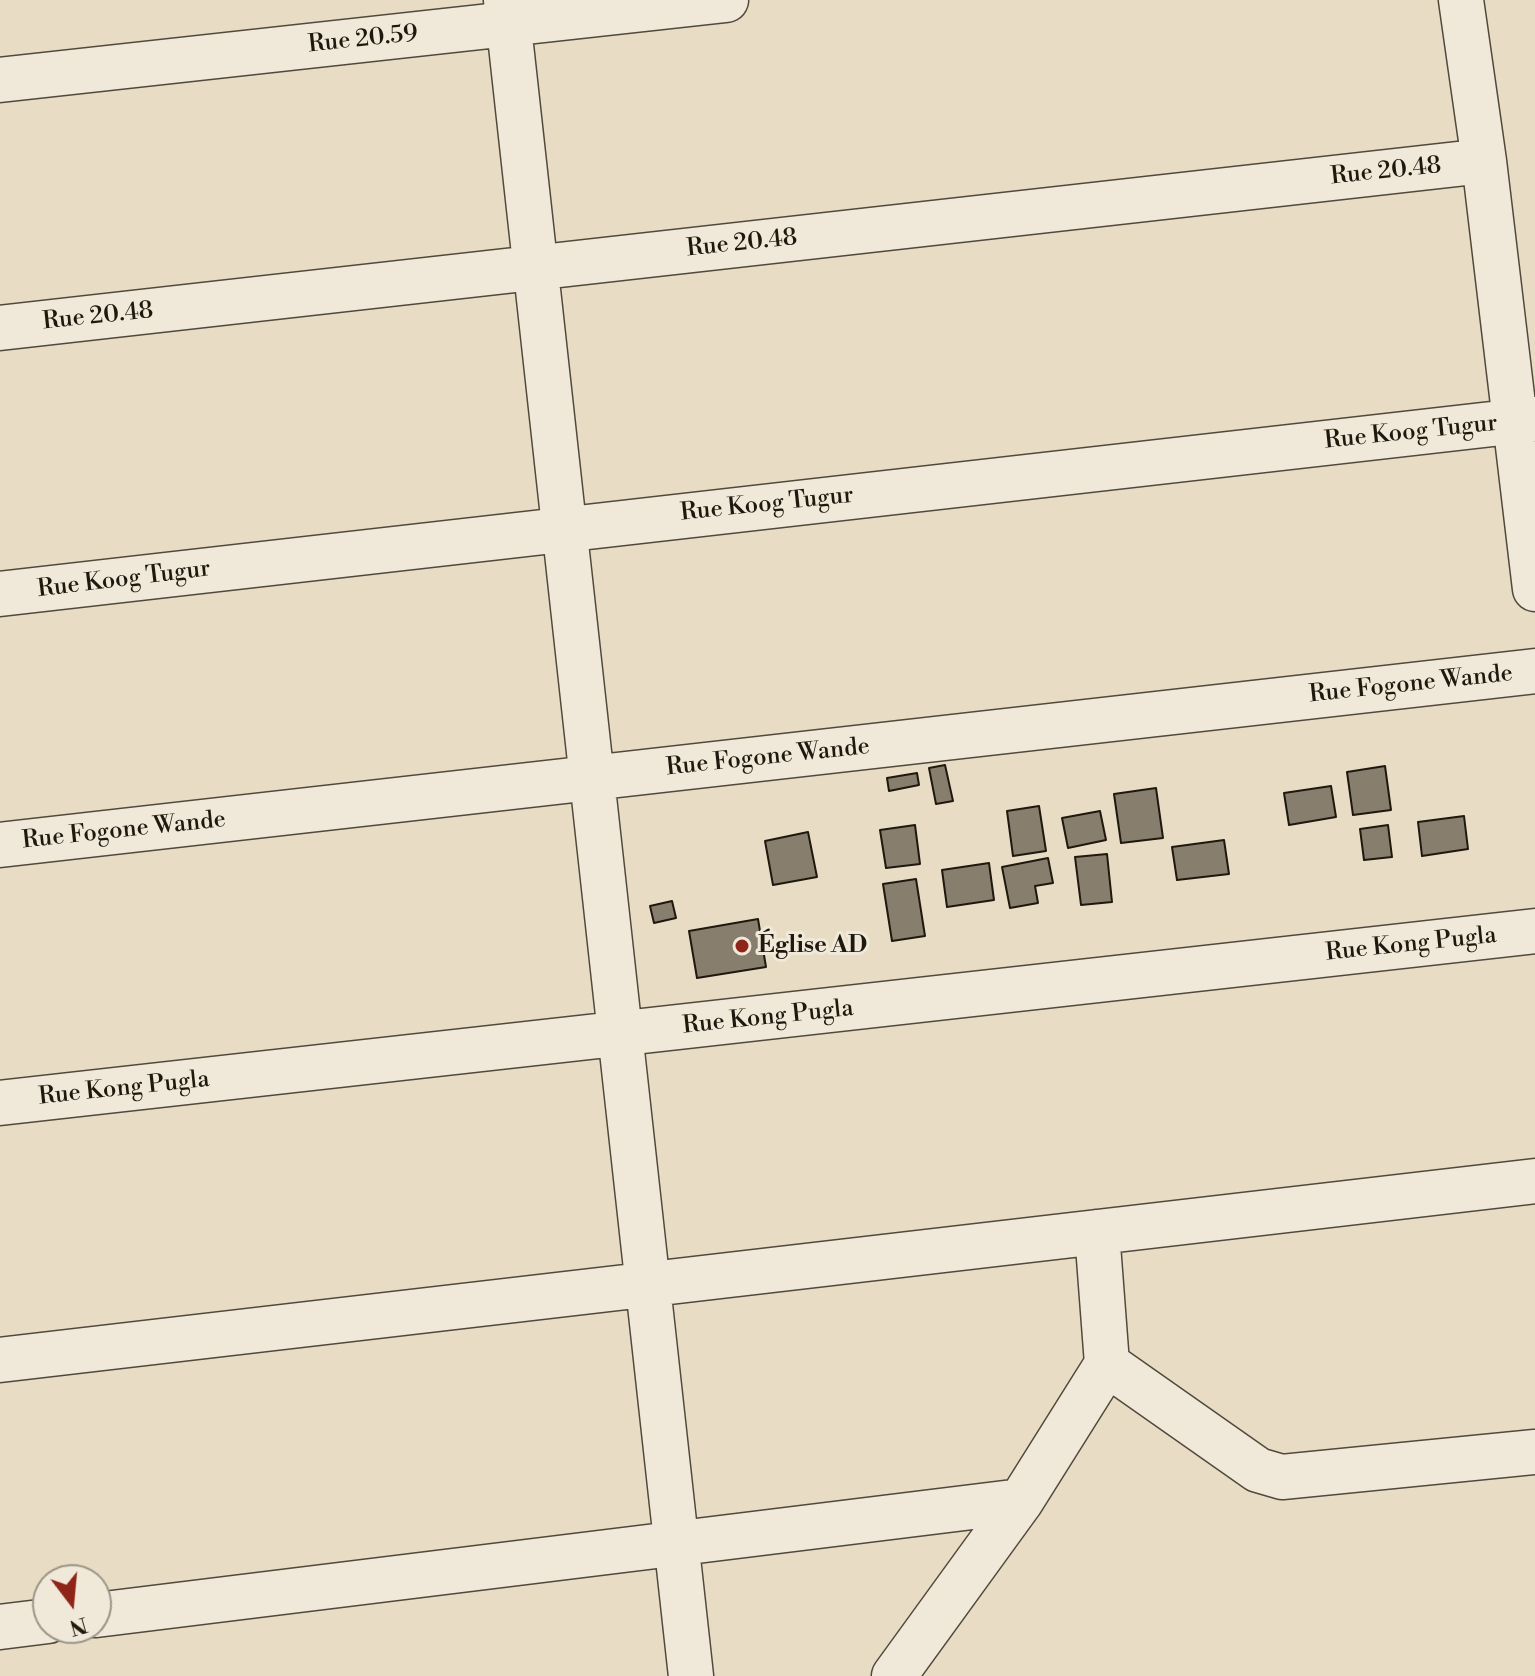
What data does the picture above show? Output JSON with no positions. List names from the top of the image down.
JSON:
{
  "streets": {
    "street": [
      "Rue 20.59",
      "Rue 20.48",
      "Rue Koog Tugur",
      "Rue Fogone Wande",
      "Rue Kong Pugla"
    ]
  },
  "places": ["Église AD"],
  "north": "bottom"
}
